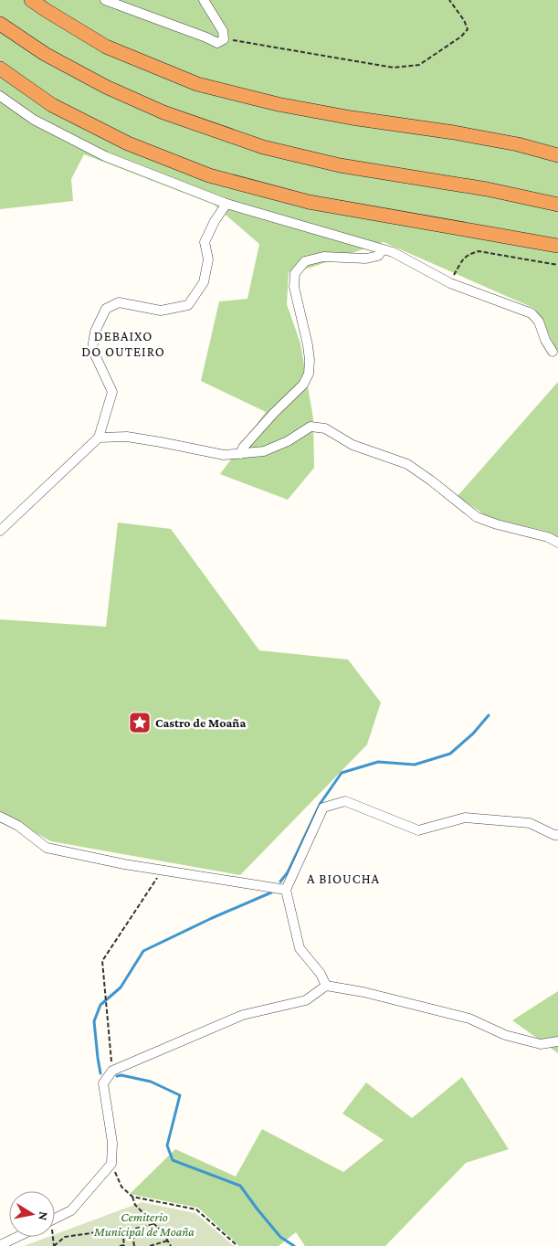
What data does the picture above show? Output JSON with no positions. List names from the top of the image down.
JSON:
{
  "districts": ["DEBAIXO DO OUTEIRO", "A BIOUCHA"],
  "parks": ["Cemiterio Municipal de Moaña"],
  "places": {
    "place": ["Castro de Moaña"]
  },
  "north": "right"
}
